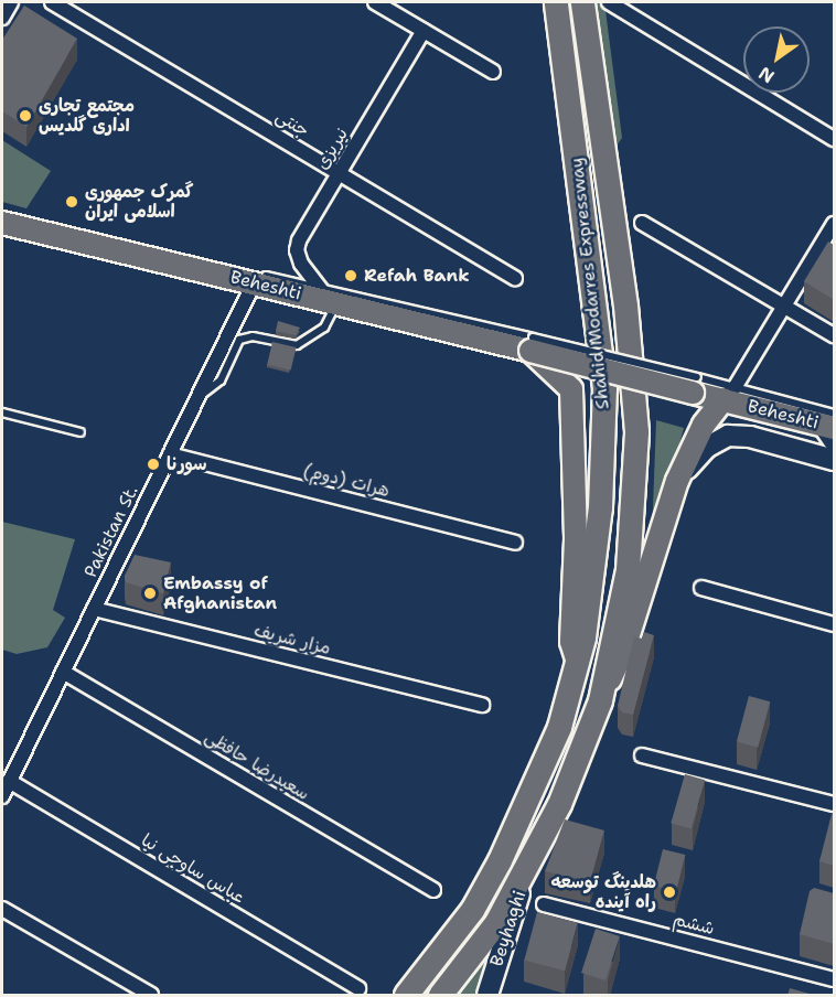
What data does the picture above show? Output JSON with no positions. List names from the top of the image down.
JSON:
{
  "streets": {
    "highway": ["Shahid Modarres Expressway"],
    "main road": ["Beheshti", "Beyhaghi"],
    "street": [
      "جنتی",
      "نیریزی",
      "هرات (دوم)",
      "Pakistan St.",
      "مزار شریف",
      "سعیدرضا حافظی",
      "عباس ساوجی نیا",
      "ششم"
    ]
  },
  "crossings": [
    ["جنتی", "نیریزی"],
    ["نیریزی", "Beheshti"],
    ["Shahid Modarres Expressway", "Beyhaghi"],
    ["Beheshti", "Pakistan St."],
    ["هرات (دوم)", "Pakistan St."],
    ["Pakistan St.", "مزار شریف"],
    ["Pakistan St.", "سعیدرضا حافظی"],
    ["Pakistan St.", "عباس ساوجی نیا"]
  ],
  "places": [
    "مجتمع تجاری اداری گلدیس",
    "گمرک جمهوری اسلامی ایران",
    "Refah Bank",
    "سورنا",
    "Embassy of Afghanistan",
    "هلدینگ توسعه راه آینده"
  ],
  "north": "bottom left"
}
